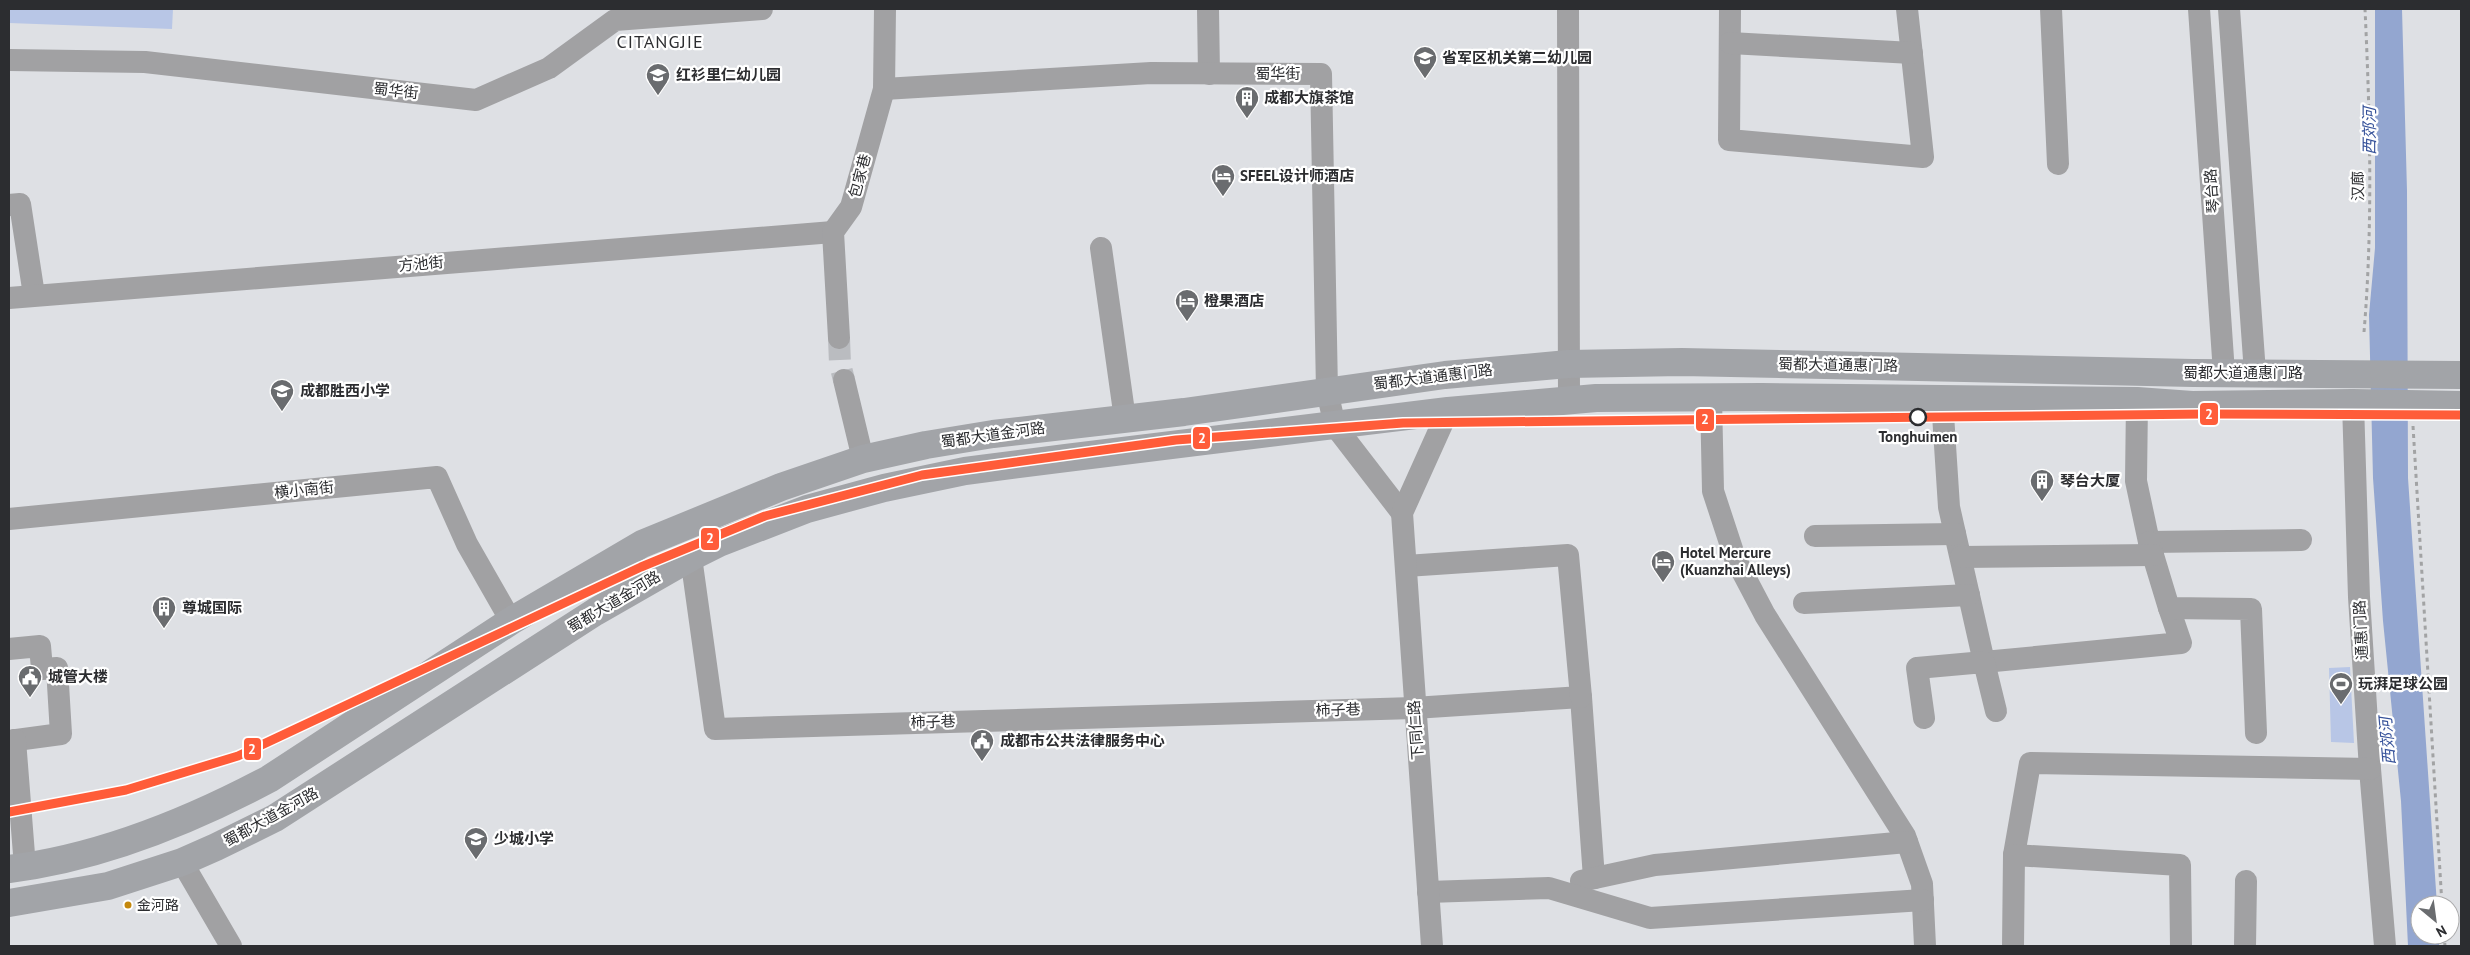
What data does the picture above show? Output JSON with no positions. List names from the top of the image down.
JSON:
{
  "streets": {
    "main road": ["蜀都大道通惠门路", "蜀都大道金河路"],
    "street": [
      "蜀华街",
      "包家巷",
      "琴台路",
      "方池街",
      "横小南街",
      "通惠门路",
      "柿子巷",
      "下同仁路"
    ],
    "path": ["汉廊"]
  },
  "crossings": [
    ["蜀华街", "包家巷"],
    ["蜀华街", "蜀都大道通惠门路"],
    ["蜀华街", "蜀都大道金河路"],
    ["包家巷", "方池街"],
    ["琴台路", "蜀都大道通惠门路"],
    ["蜀都大道通惠门路", "蜀都大道金河路"],
    ["蜀都大道通惠门路", "通惠门路"],
    ["蜀都大道通惠门路", "下同仁路"],
    ["蜀都大道金河路", "横小南街"],
    ["蜀都大道金河路", "柿子巷"],
    ["蜀都大道金河路", "下同仁路"],
    ["柿子巷", "下同仁路"]
  ],
  "districts": ["CITANGJIE"],
  "water": ["西郊河"],
  "places": {
    "school or university": [
      "省军区机关第二幼儿园",
      "红衫里仁幼儿园",
      "成都胜西小学",
      "少城小学"
    ],
    "building": ["成都大旗茶馆", "琴台大厦", "尊城国际"],
    "hotel": ["SFEEL设计师酒店", "橙果酒店", "Hotel Mercure (Kuanzhai Alleys)"],
    "other": ["Tonghuimen", "金河路"],
    "public building": ["城管大楼", "成都市公共法律服务中心"],
    "sports": ["玩湃足球公园"]
  },
  "lines": ["transit line 2"],
  "north": "bottom right"
}
